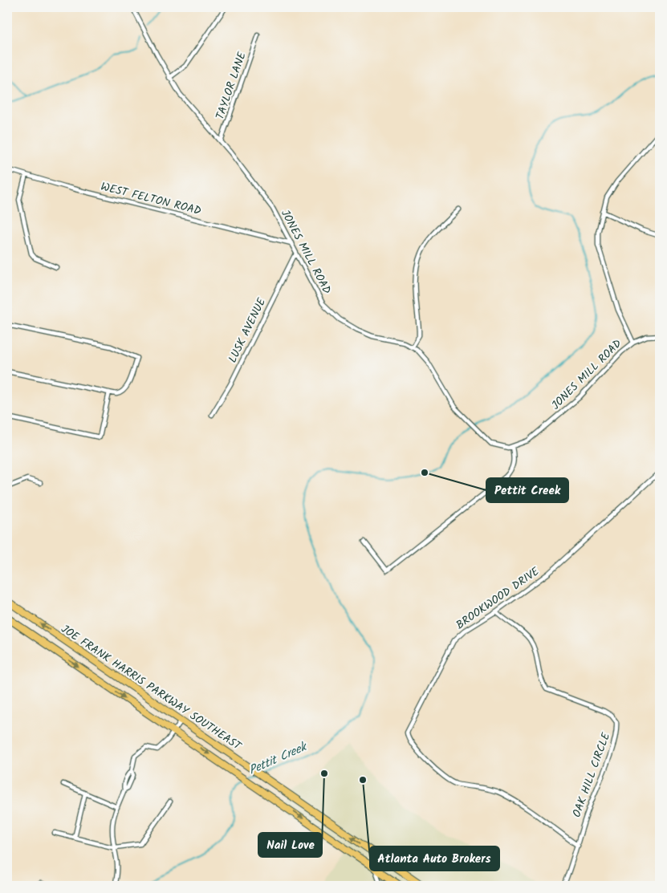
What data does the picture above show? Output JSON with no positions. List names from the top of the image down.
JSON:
{
  "streets": {
    "highway": ["JOE FRANK HARRIS PARKWAY SOUTHEAST"],
    "street": [
      "TAYLOR LANE",
      "WEST FELTON ROAD",
      "JONES MILL ROAD",
      "LUSK AVENUE",
      "BROOKWOOD DRIVE",
      "OAK HILL CIRCLE"
    ]
  },
  "crossings": [
    ["TAYLOR LANE", "JONES MILL ROAD"],
    ["WEST FELTON ROAD", "JONES MILL ROAD"],
    ["JONES MILL ROAD", "LUSK AVENUE"],
    ["BROOKWOOD DRIVE", "OAK HILL CIRCLE"]
  ],
  "water": ["Pettit Creek"],
  "places": ["Pettit Creek", "Nail Love", "Atlanta Auto Brokers"]
}
